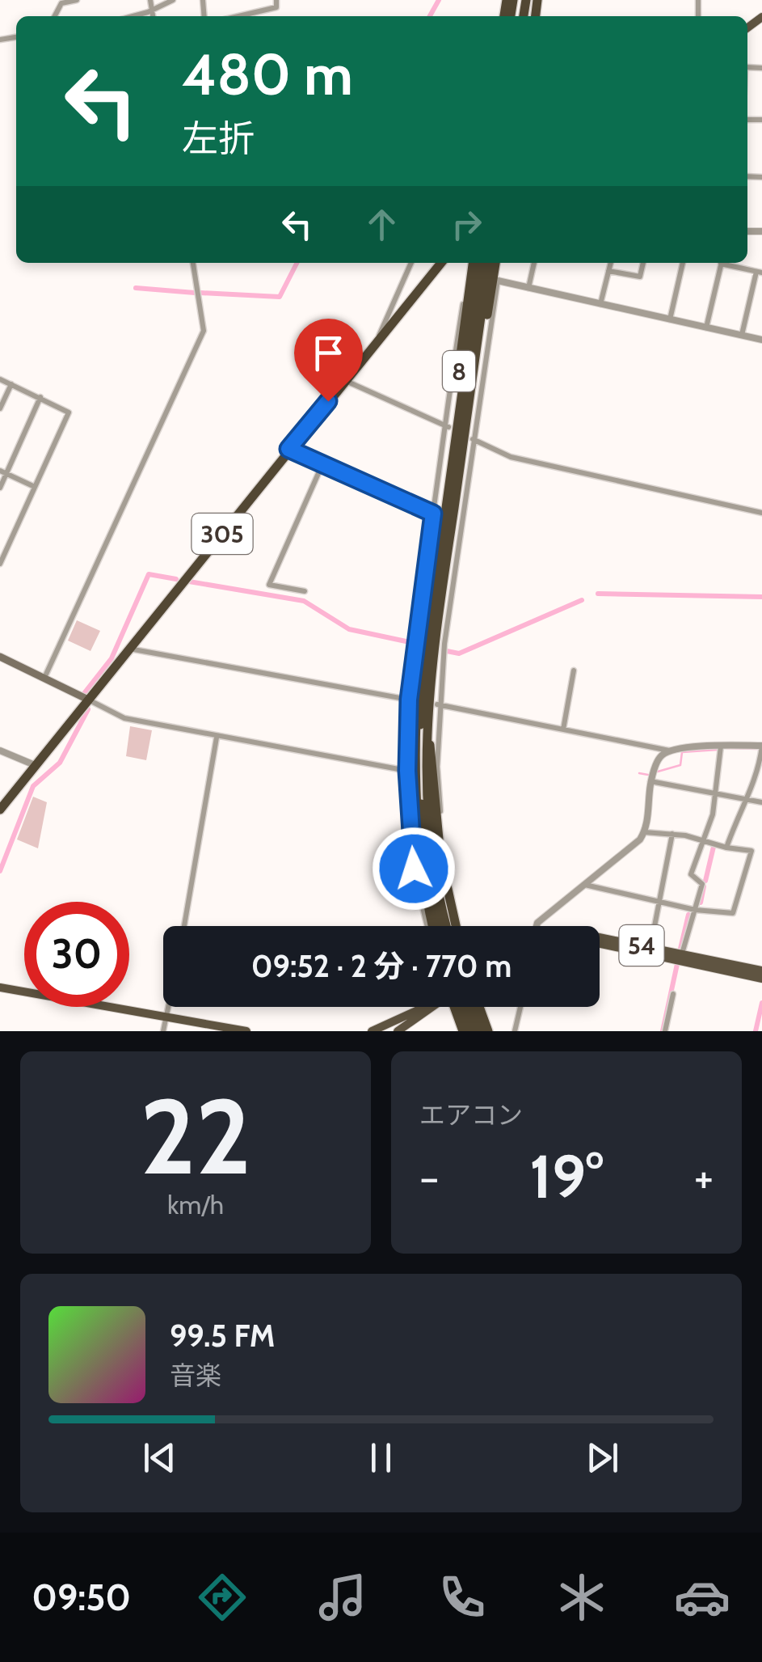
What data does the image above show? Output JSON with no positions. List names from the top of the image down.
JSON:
{
  "streets": {
    "highway": ["8", "305"],
    "main road": ["54"]
  },
  "page": {
    "turn": ["480 m", "左折"],
    "limit": "30",
    "trip": "09:52 · 2 分 · 770 m",
    "tile": [
      ["22", "km/h"],
      "エアコン"
    ],
    "heat": ["−", "19°", "+"],
    "song": ["99.5 FM", "音楽"],
    "tabs": "09:50"
  }
}
